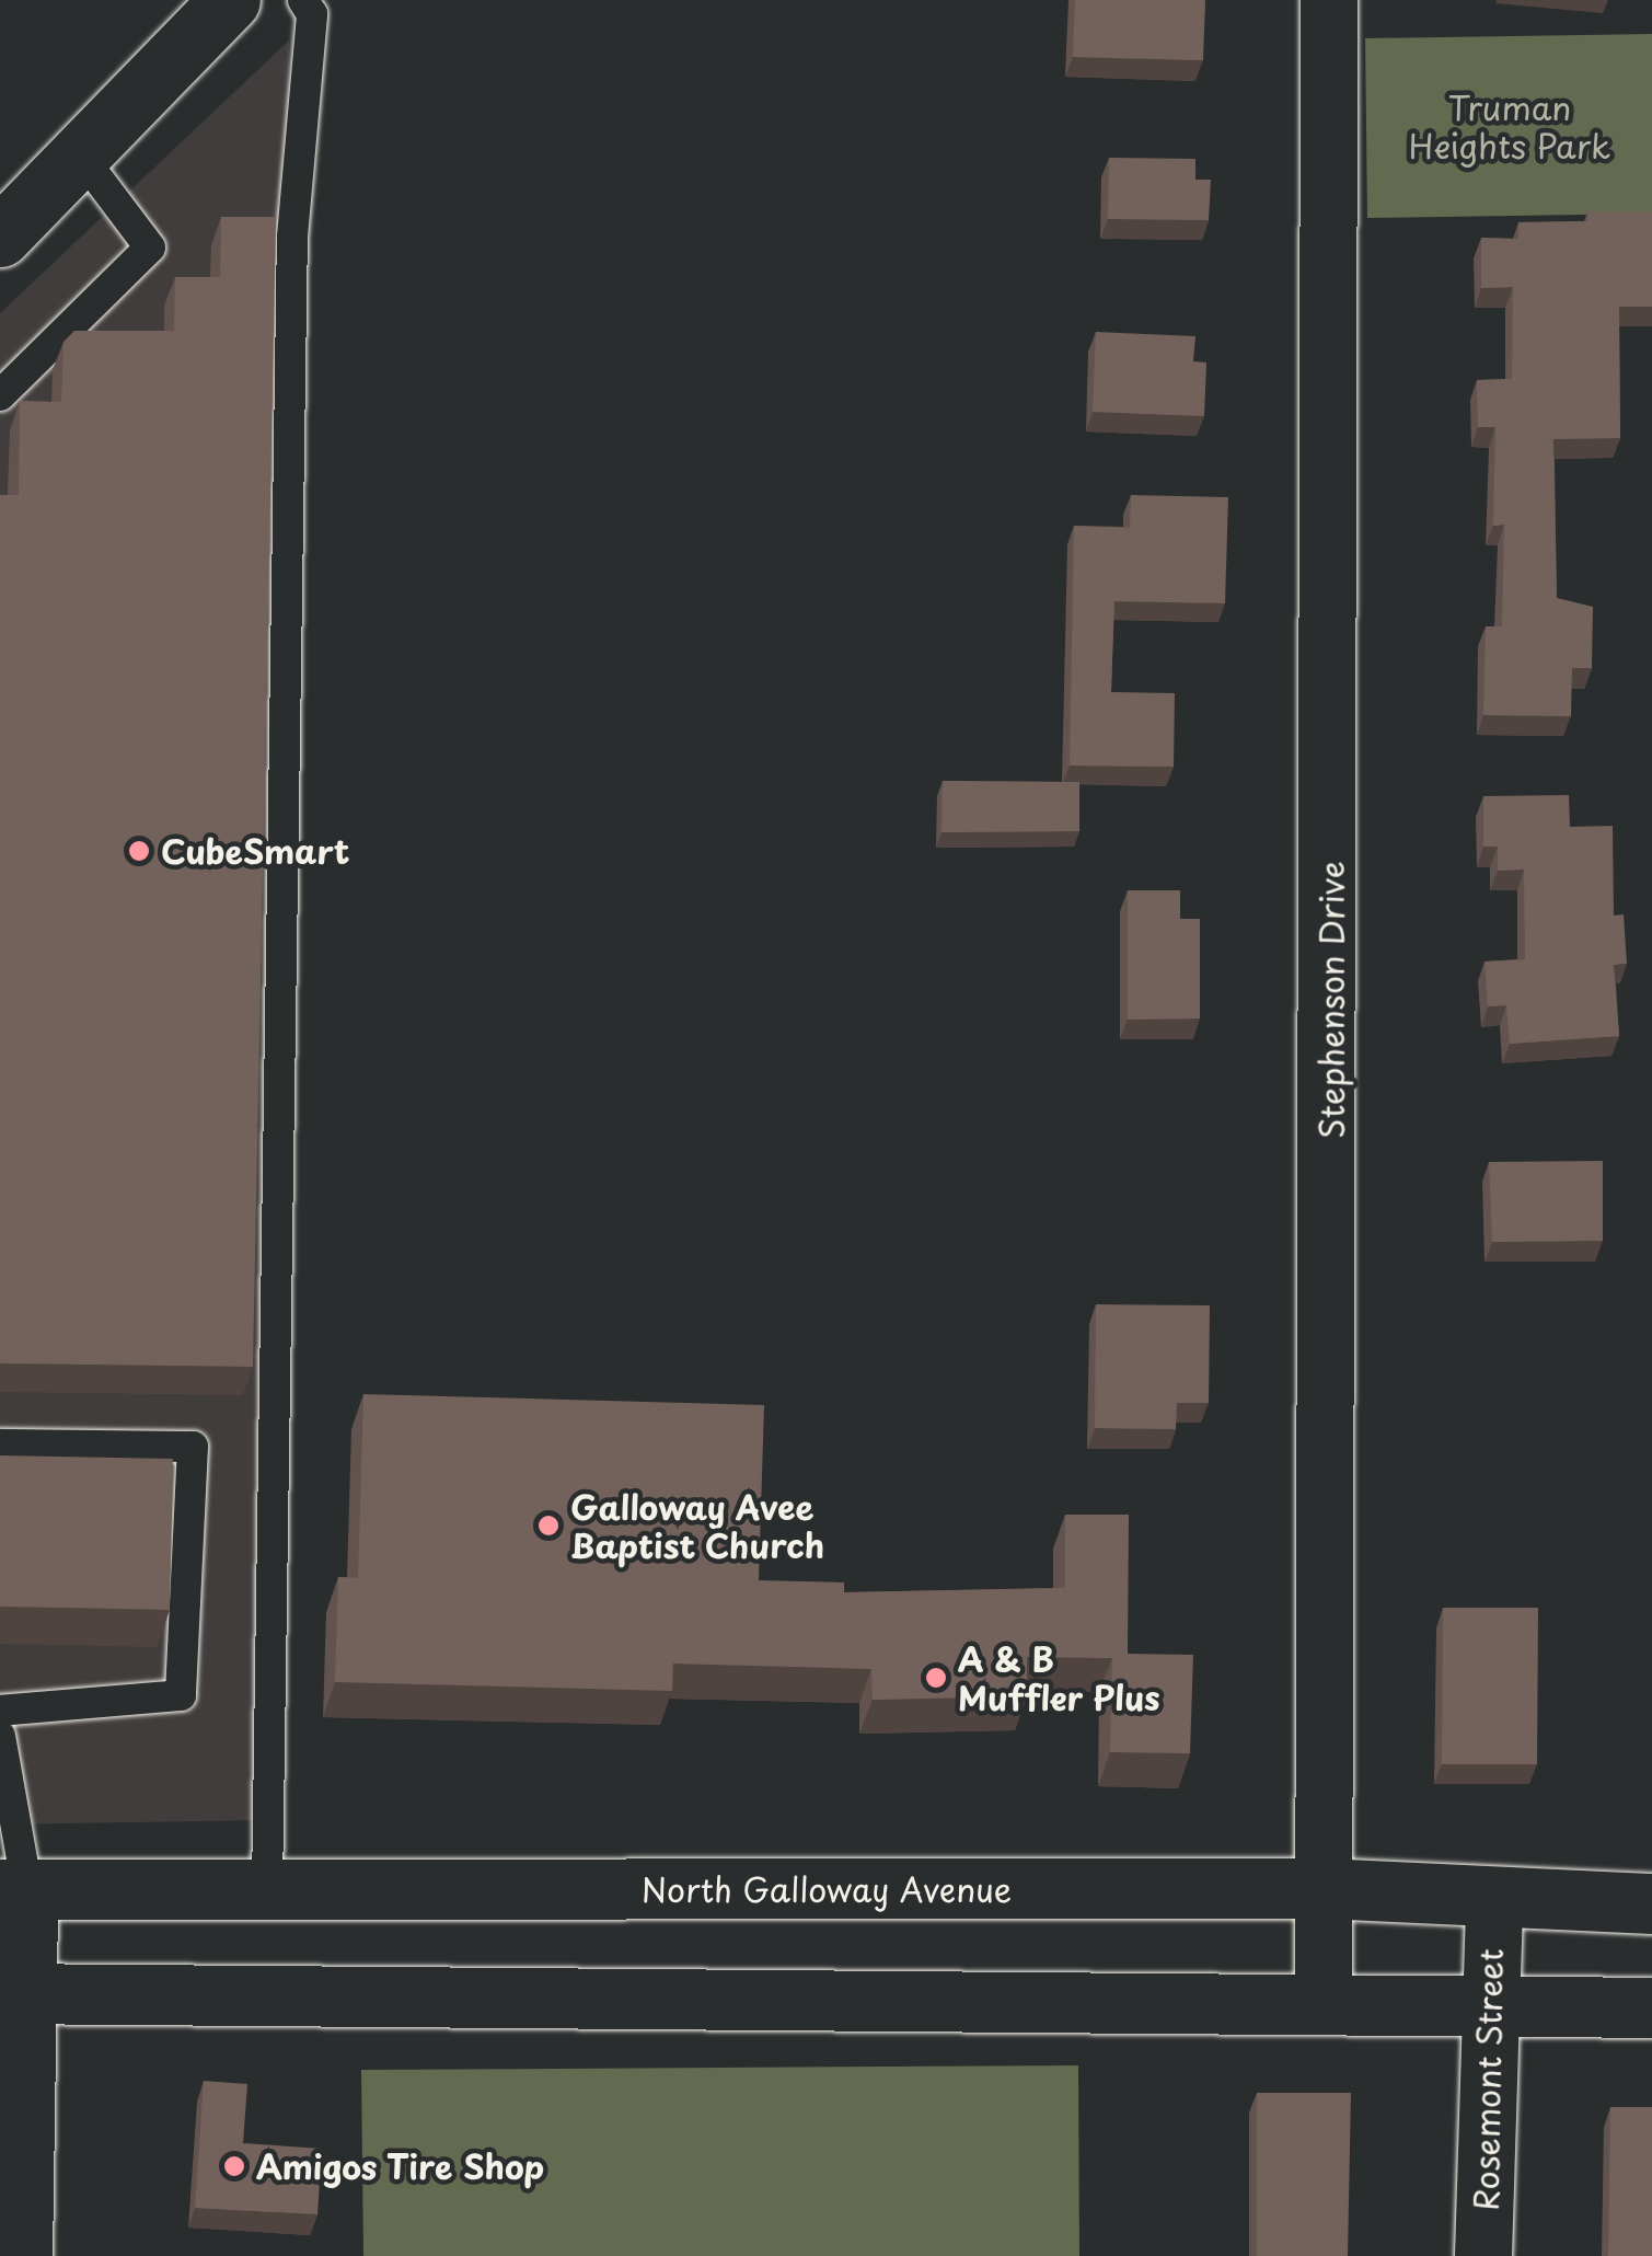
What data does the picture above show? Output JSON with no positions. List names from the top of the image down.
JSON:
{
  "streets": {
    "main road": ["North Galloway Avenue"],
    "street": ["Stephenson Drive", "Rosemont Street"]
  },
  "crossings": [
    ["Stephenson Drive", "North Galloway Avenue"],
    ["North Galloway Avenue", "Rosemont Street"]
  ],
  "parks": ["Truman Heights Park"],
  "places": [
    "CubeSmart",
    "Galloway Avee Baptist Church",
    "A & B Muffler Plus",
    "Amigos Tire Shop"
  ]
}
